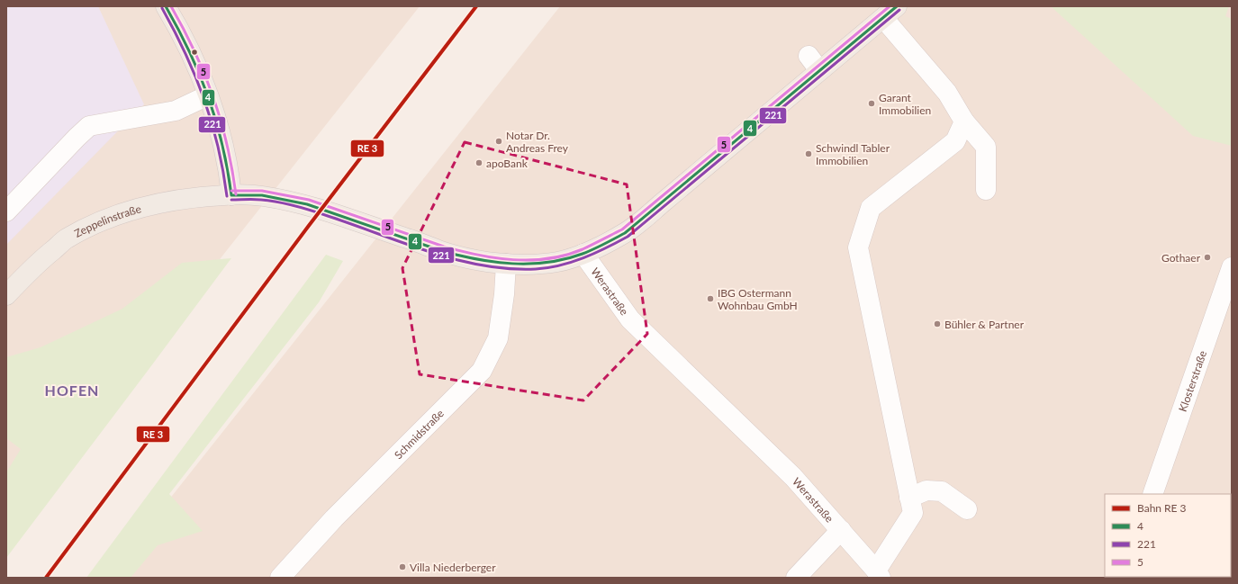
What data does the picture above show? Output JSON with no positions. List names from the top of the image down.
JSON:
{
  "streets": {
    "main road": ["Zeppelinstraße"],
    "street": ["Werastraße", "Klosterstraße", "Schmidstraße"]
  },
  "districts": ["HOFEN"],
  "places": [
    "Garant Immobilien",
    "Notar Dr. Andreas Frey",
    "Schwindl Tabler Immobilien",
    "apoBank",
    "Gothaer",
    "IBG Ostermann Wohnbau GmbH",
    "Bühler & Partner",
    "Villa Niederberger"
  ],
  "lines": ["transit line 4", "transit line 5", "transit line 221"],
  "legend": [
    "Bahn RE 3",
    "4",
    "221",
    "5"
  ]
}
